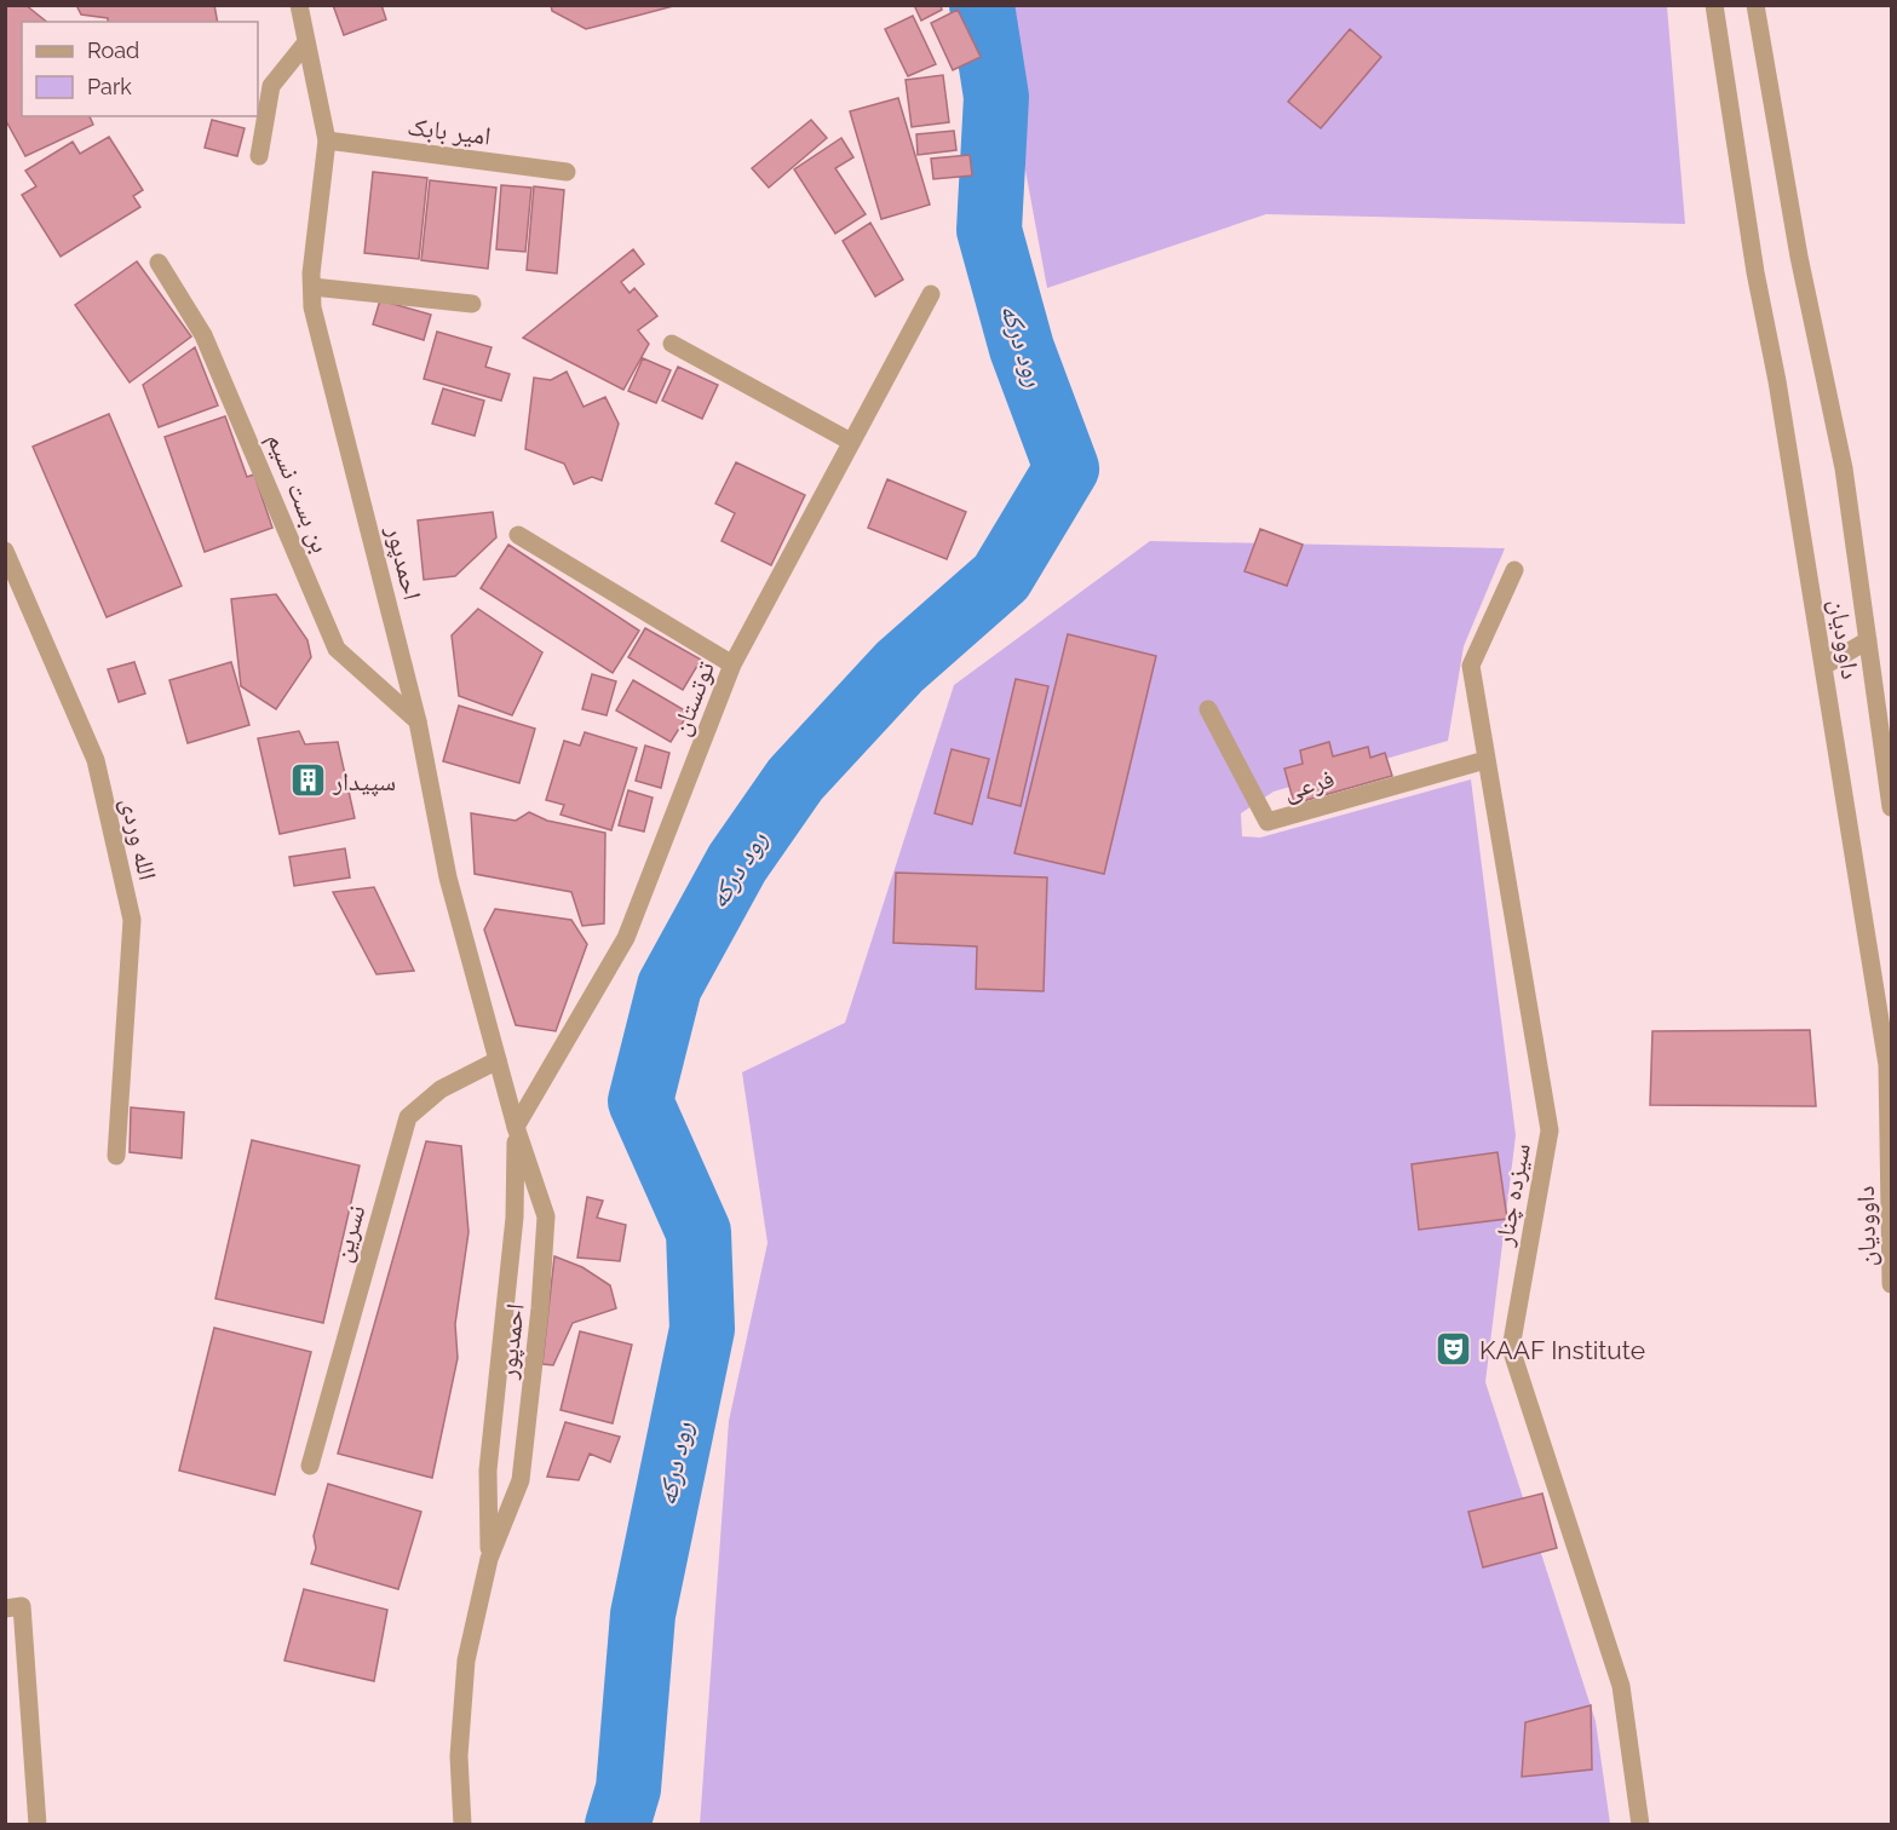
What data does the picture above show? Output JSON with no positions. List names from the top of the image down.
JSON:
{
  "streets": {
    "street": [
      "امیر بابک",
      "بن بست نسیم",
      "احمدپور",
      "داوودیان",
      "توتستان",
      "فرعی",
      "الله وردی",
      "سیزده چنار",
      "نسرین"
    ]
  },
  "crossings": [
    ["امیر بابک", "احمدپور"],
    ["بن بست نسیم", "احمدپور"],
    ["احمدپور", "توتستان"],
    ["احمدپور", "نسرین"],
    ["فرعی", "سیزده چنار"]
  ],
  "water": ["رود درکه"],
  "places": {
    "building": ["سپیدار"],
    "theatre": ["KAAF Institute"]
  },
  "legend": ["Road", "Park"]
}
